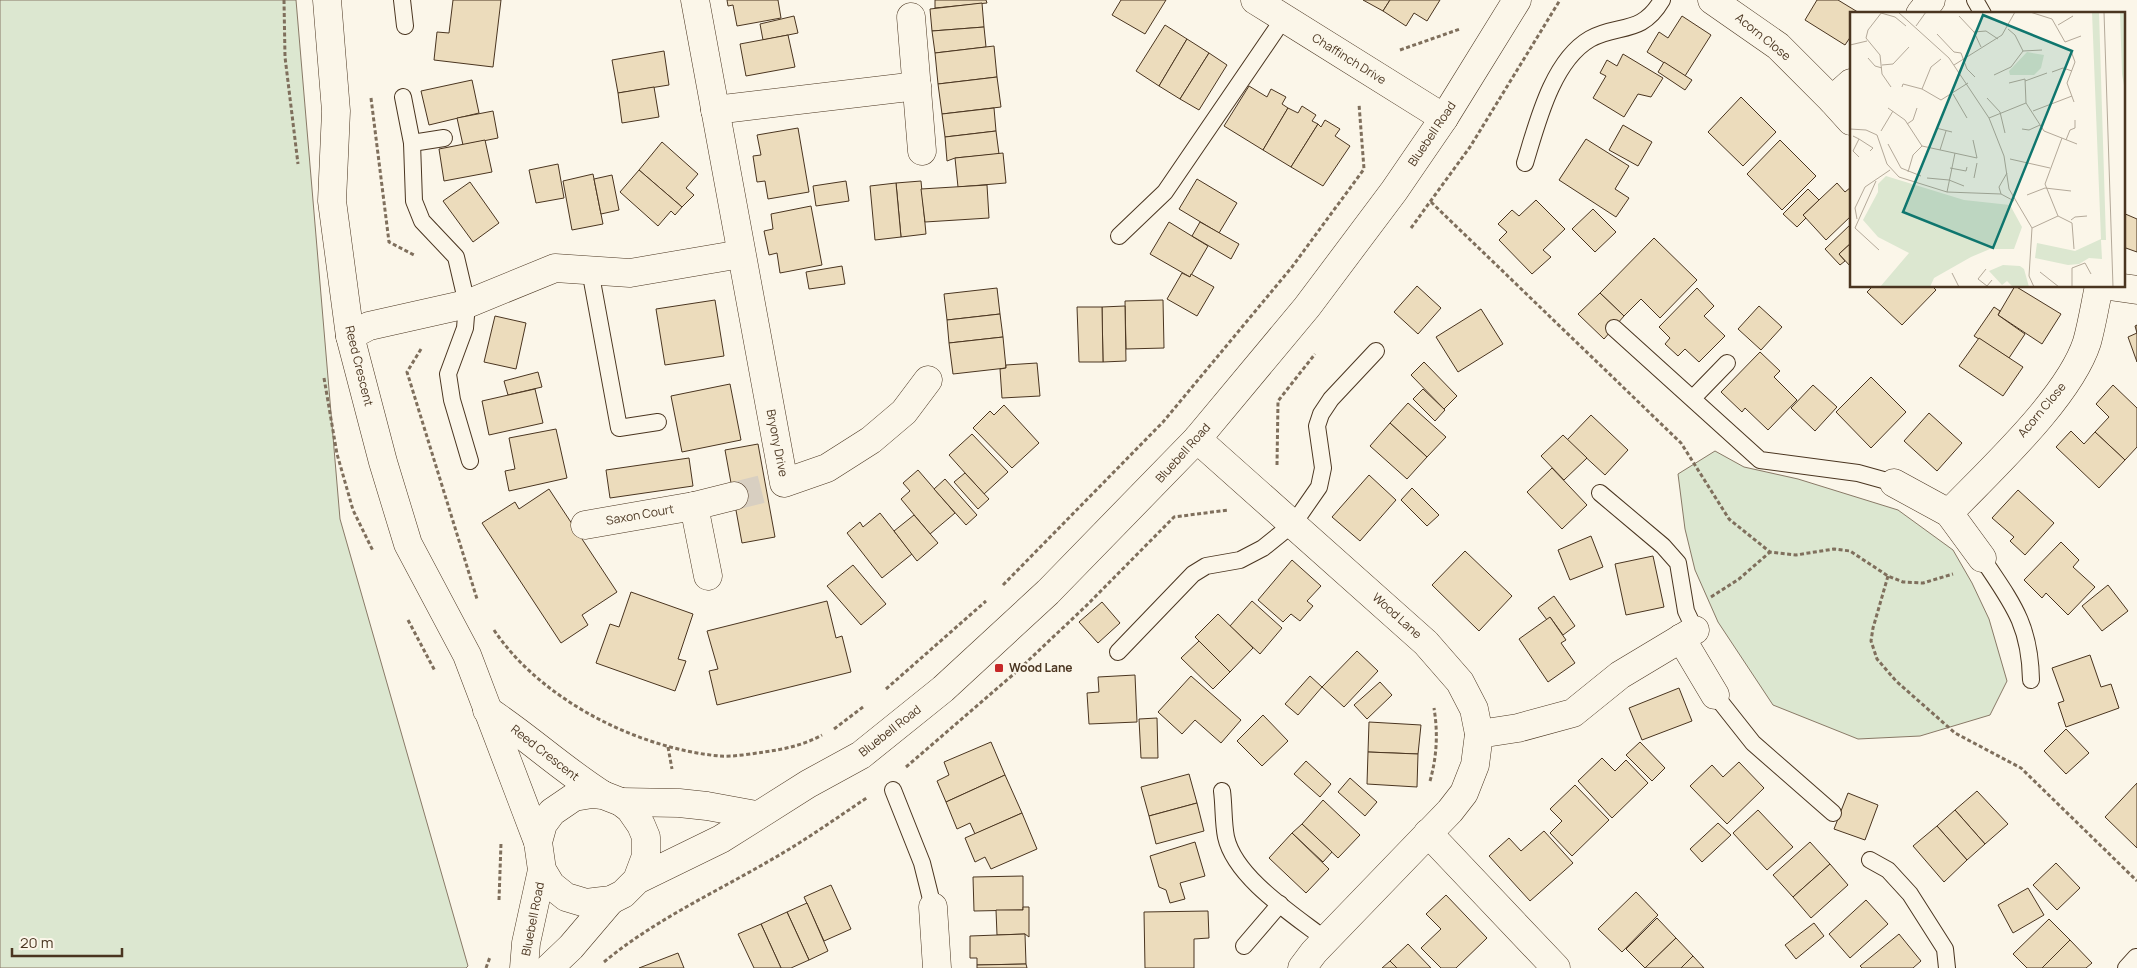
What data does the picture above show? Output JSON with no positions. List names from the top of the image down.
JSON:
{
  "streets": {
    "street": [
      "Acorn Close",
      "Chaffinch Drive",
      "Bluebell Road",
      "Reed Crescent",
      "Bryony Drive",
      "Saxon Court",
      "Wood Lane"
    ]
  },
  "crossings": [
    ["Chaffinch Drive", "Bluebell Road"],
    ["Bluebell Road", "Reed Crescent"],
    ["Bluebell Road", "Wood Lane"]
  ],
  "places": {
    "transit": ["Wood Lane"]
  },
  "scale_bar": "20 m"
}
